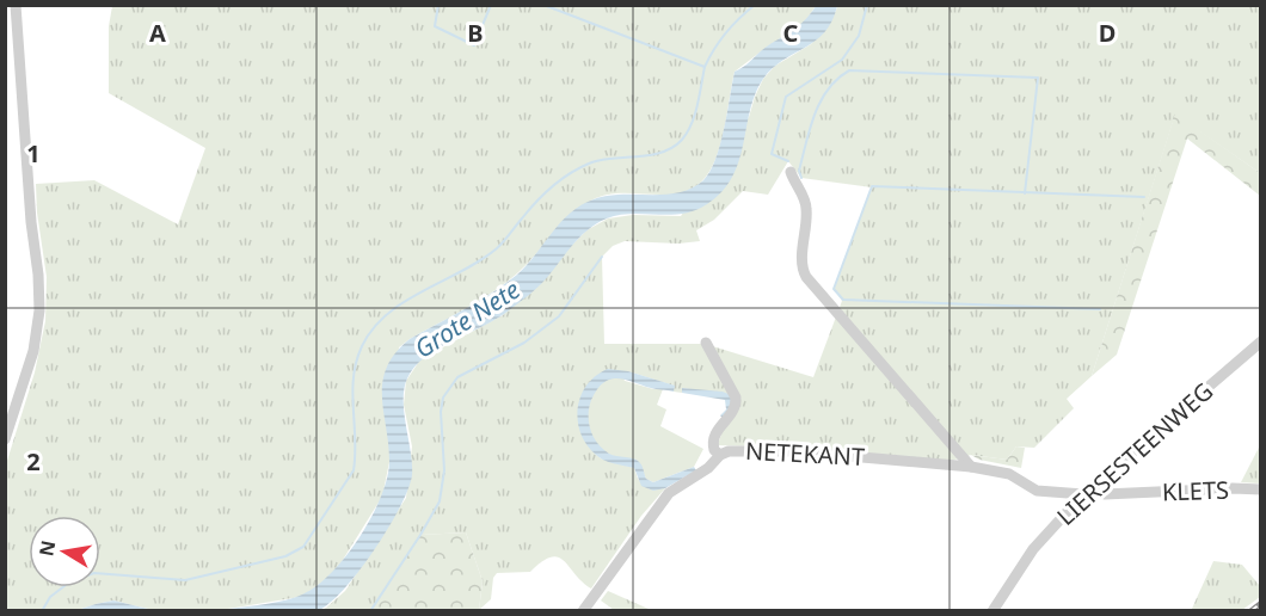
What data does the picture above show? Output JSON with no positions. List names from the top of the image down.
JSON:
{
  "streets": {
    "street": ["NETEKANT", "LIERSESTEENWEG", "KLETS"]
  },
  "crossings": [
    ["NETEKANT", "LIERSESTEENWEG"],
    ["NETEKANT", "KLETS"],
    ["LIERSESTEENWEG", "KLETS"]
  ],
  "water": ["Grote Nete"],
  "north": "left",
  "grid": {
    "columns": [
      "A",
      "B",
      "C",
      "D"
    ],
    "rows": ["1", "2"]
  }
}
